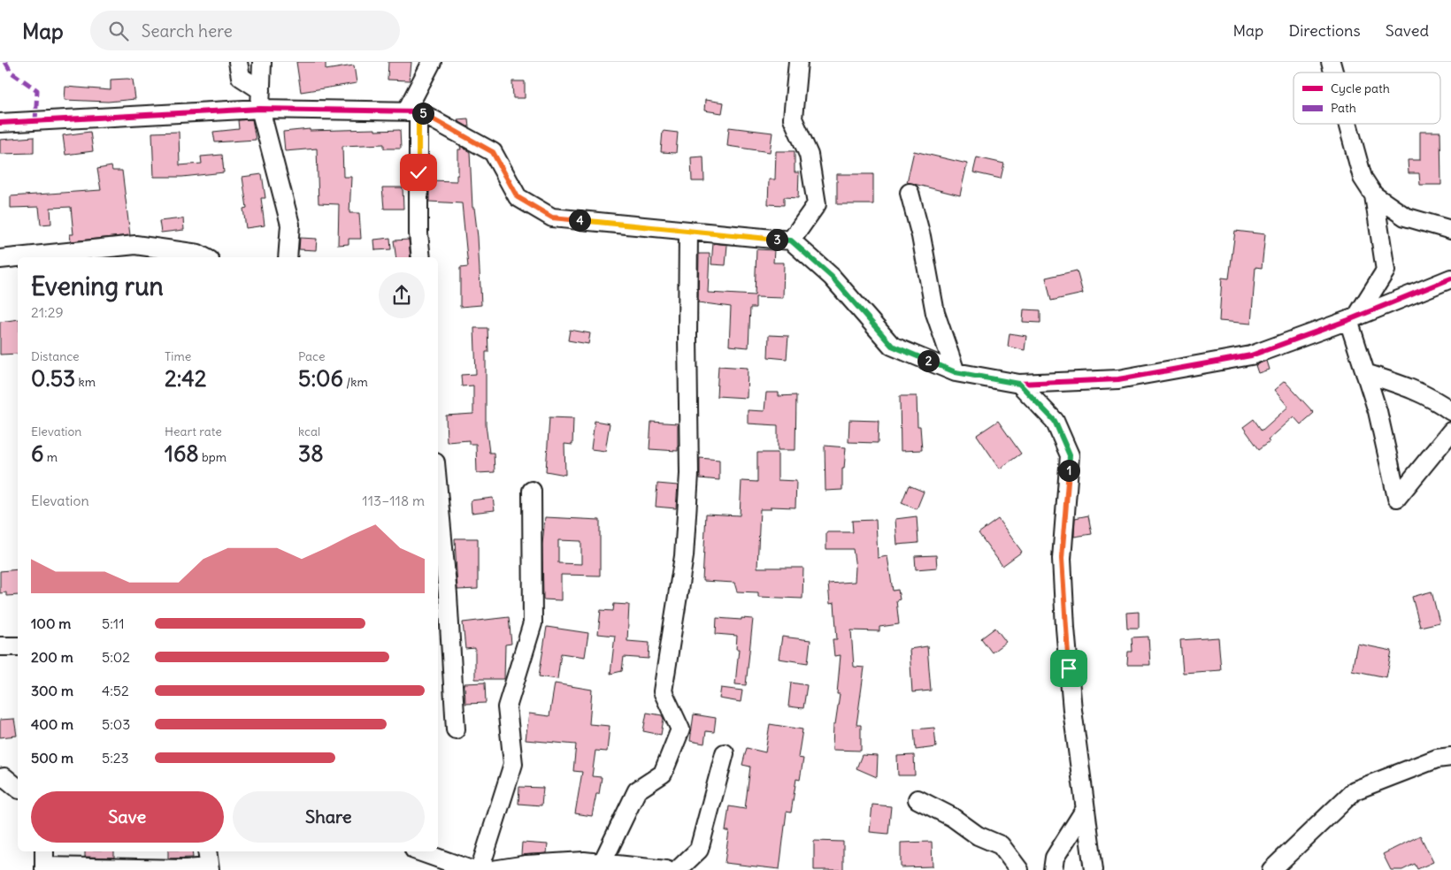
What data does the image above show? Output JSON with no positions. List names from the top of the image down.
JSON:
{
  "legend": ["Cycle path", "Path"],
  "page": {
    "header": "Map",
    "search": "Search here",
    "nav": ["Map", "Directions", "Saved"],
    "pins": [
      "5",
      "4",
      "3",
      "2",
      "1"
    ],
    "heading": ["Evening run", "21:29"],
    "stats": [
      ["Distance", "0.53 km"],
      ["Time", "2:42"],
      ["Pace", "5:06 /km"],
      ["Elevation", "6 m"],
      ["Heart rate", "168 bpm"],
      ["kcal", "38"]
    ],
    "chart": ["Elevation", "113–118 m"],
    "list": [
      {
        "name": "100 m",
        "note": "5:11"
      },
      {
        "name": "200 m",
        "note": "5:02"
      },
      {
        "name": "300 m",
        "note": "4:52"
      },
      {
        "name": "400 m",
        "note": "5:03"
      },
      {
        "name": "500 m",
        "note": "5:23"
      }
    ],
    "buttons": ["Save", "Share"]
  }
}
